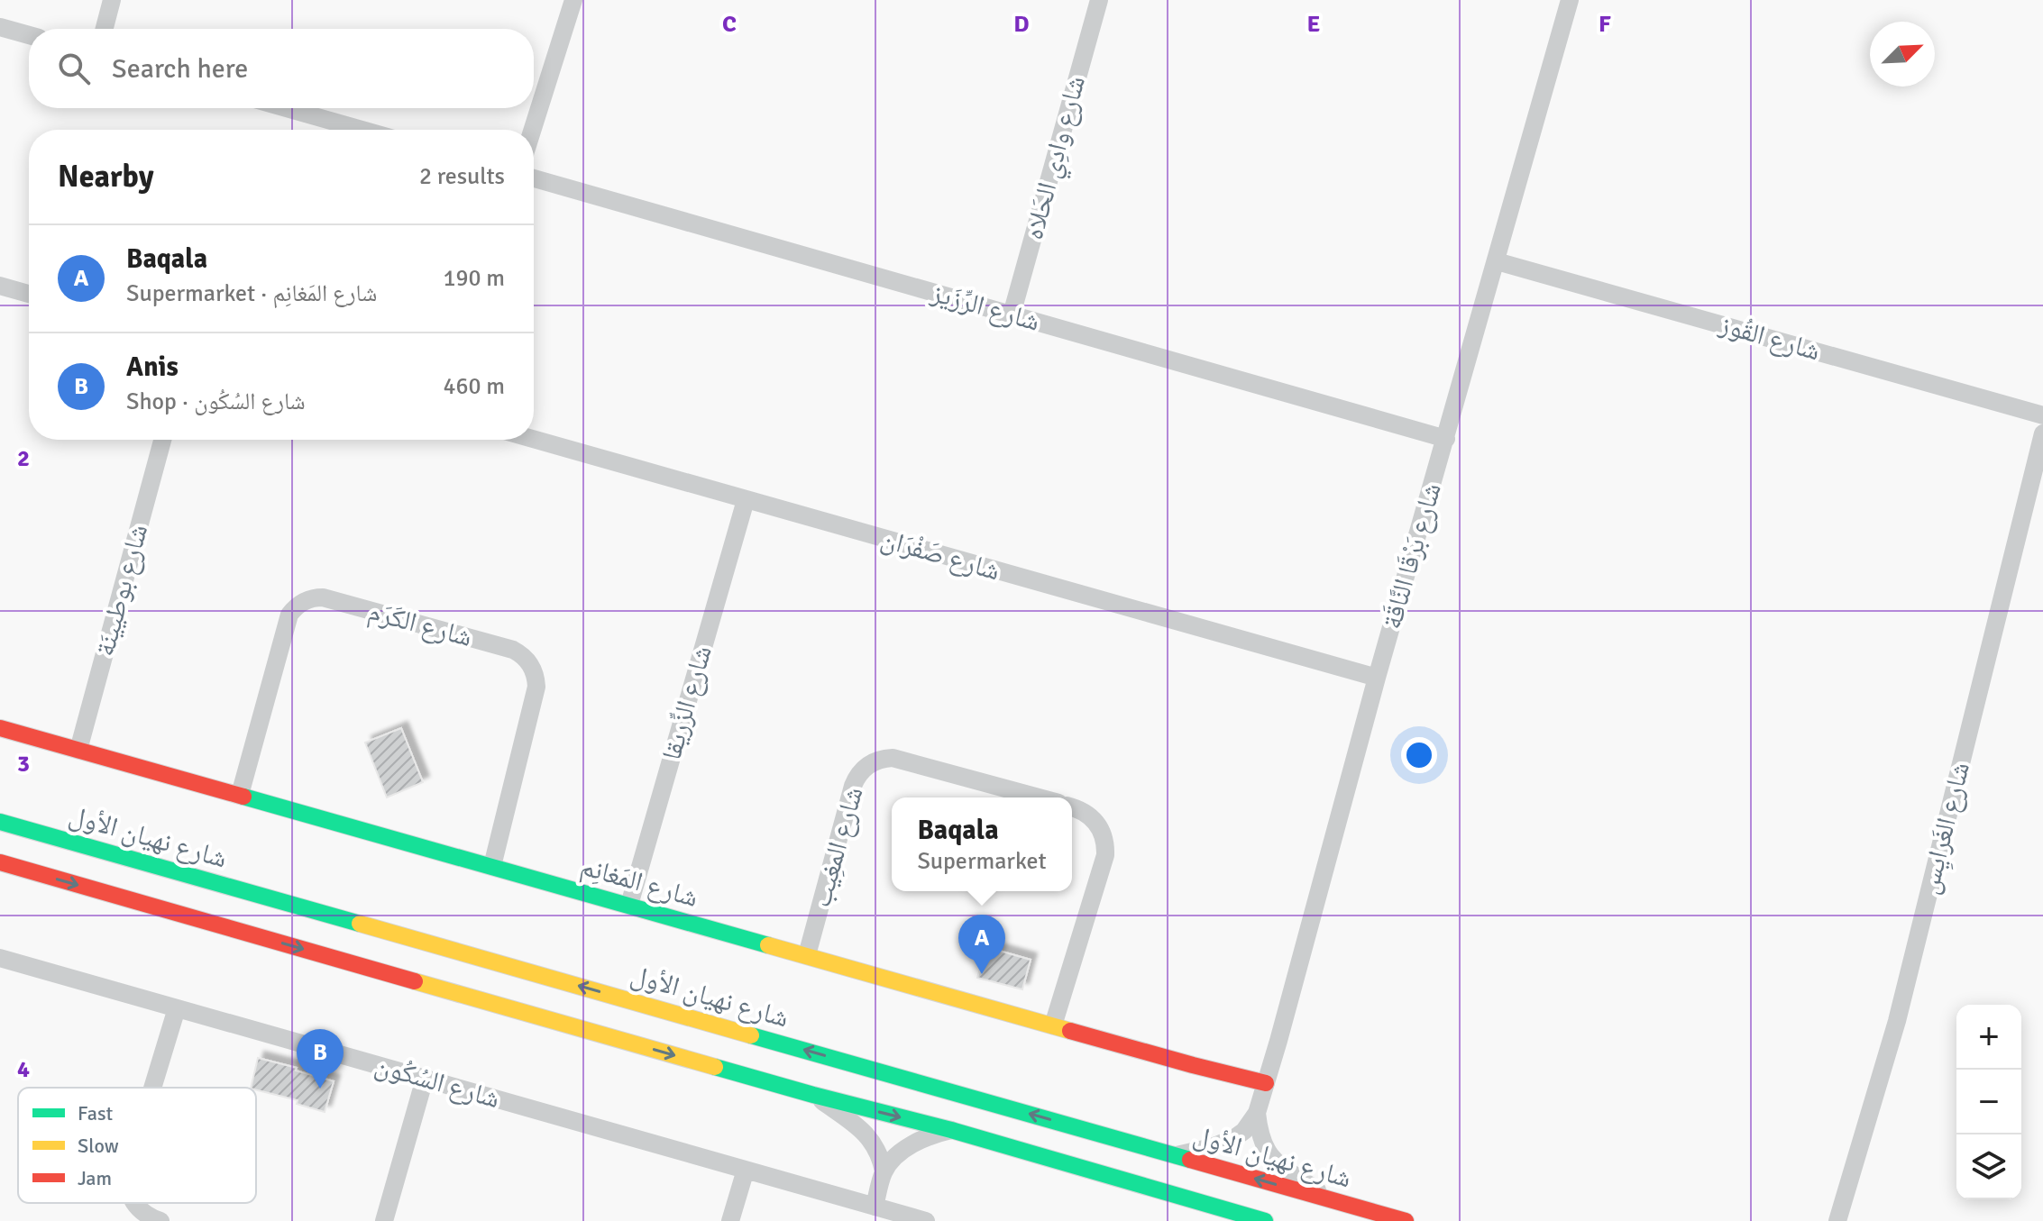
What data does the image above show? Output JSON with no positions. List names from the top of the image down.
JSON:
{
  "streets": {
    "main road": ["شارع نهيان الأول", "شارع المَغانِم"],
    "street": [
      "شارع وادِي الحَلاه",
      "شارع الرِّزَيز",
      "شارع القُوز",
      "شارع صَفْرَان",
      "شارع بَرْقَا النَّاقَة",
      "شارع بوطيينَة",
      "شارع الكَرَم",
      "شارع الزِّريقا",
      "شارع الغَرايِس",
      "شارع المغِيب",
      "شارع السُكُون"
    ]
  },
  "crossings": [
    ["شارع وادِي الحَلاه", "شارع الرِّزَيز"],
    ["شارع الرِّزَيز", "شارع بَرْقَا النَّاقَة"],
    ["شارع القُوز", "شارع بَرْقَا النَّاقَة"],
    ["شارع صَفْرَان", "شارع بَرْقَا النَّاقَة"],
    ["شارع صَفْرَان", "شارع الزِّريقا"],
    ["شارع بَرْقَا النَّاقَة", "شارع نهيان الأول"],
    ["شارع بَرْقَا النَّاقَة", "شارع المَغانِم"],
    ["شارع بوطيينَة", "شارع المَغانِم"],
    ["شارع الكَرَم", "شارع المَغانِم"],
    ["شارع الزِّريقا", "شارع المَغانِم"],
    ["شارع المغِيب", "شارع المَغانِم"]
  ],
  "legend": ["Fast", "Slow", "Jam"],
  "north": "top right",
  "page": {
    "search": "Search here",
    "heading": ["Nearby", "2 results"],
    "list": [
      {
        "mark": "A",
        "name": "Baqala",
        "note": "Supermarket · شارع المَغانِم",
        "value": "190 m"
      },
      {
        "mark": "B",
        "name": "Anis",
        "note": "Shop · شارع السُكُون",
        "value": "460 m"
      }
    ],
    "popup": ["Baqala", "Supermarket"],
    "pins": ["A", "B"],
    "map_buttons": ["+", "−"]
  },
  "grid": {
    "columns": [
      "C",
      "D",
      "E",
      "F"
    ],
    "rows": ["2", "3", "4"]
  }
}
